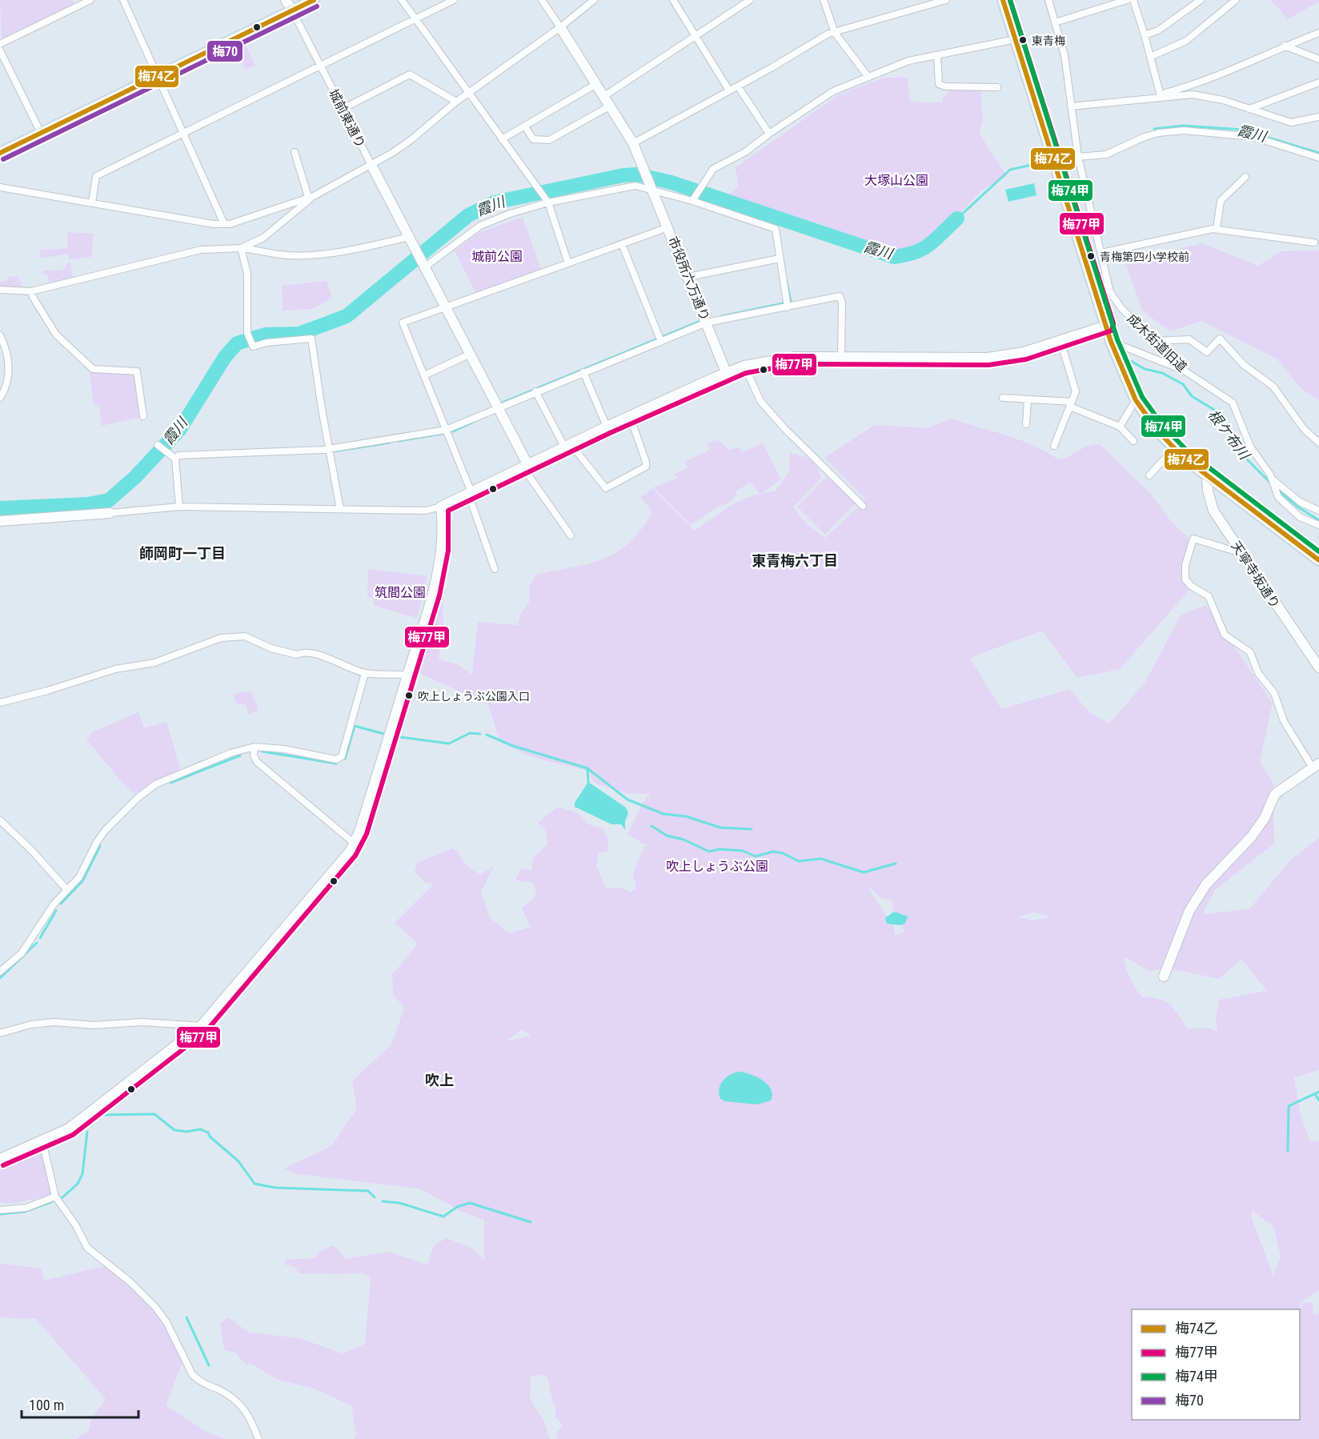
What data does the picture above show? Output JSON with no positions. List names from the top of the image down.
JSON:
{
  "streets": {
    "street": [
      "城前東通り",
      "市役所六万通り",
      "成木街道旧道",
      "天寧寺坂通り"
    ]
  },
  "districts": ["師岡町一丁目", "東青梅六丁目", "吹上"],
  "water": ["霞川", "根ケ布川"],
  "parks": [
    "大塚山公園",
    "城前公園",
    "筑間公園",
    "吹上しょうぶ公園"
  ],
  "places": ["東青梅", "青梅第四小学校前", "吹上しょうぶ公園入口"],
  "lines": [
    "transit line 梅74乙",
    "transit line 梅77甲",
    "transit line 梅74甲",
    "transit line 梅70"
  ],
  "legend": [
    "梅74乙",
    "梅77甲",
    "梅74甲",
    "梅70"
  ],
  "scale_bar": "100 m"
}
